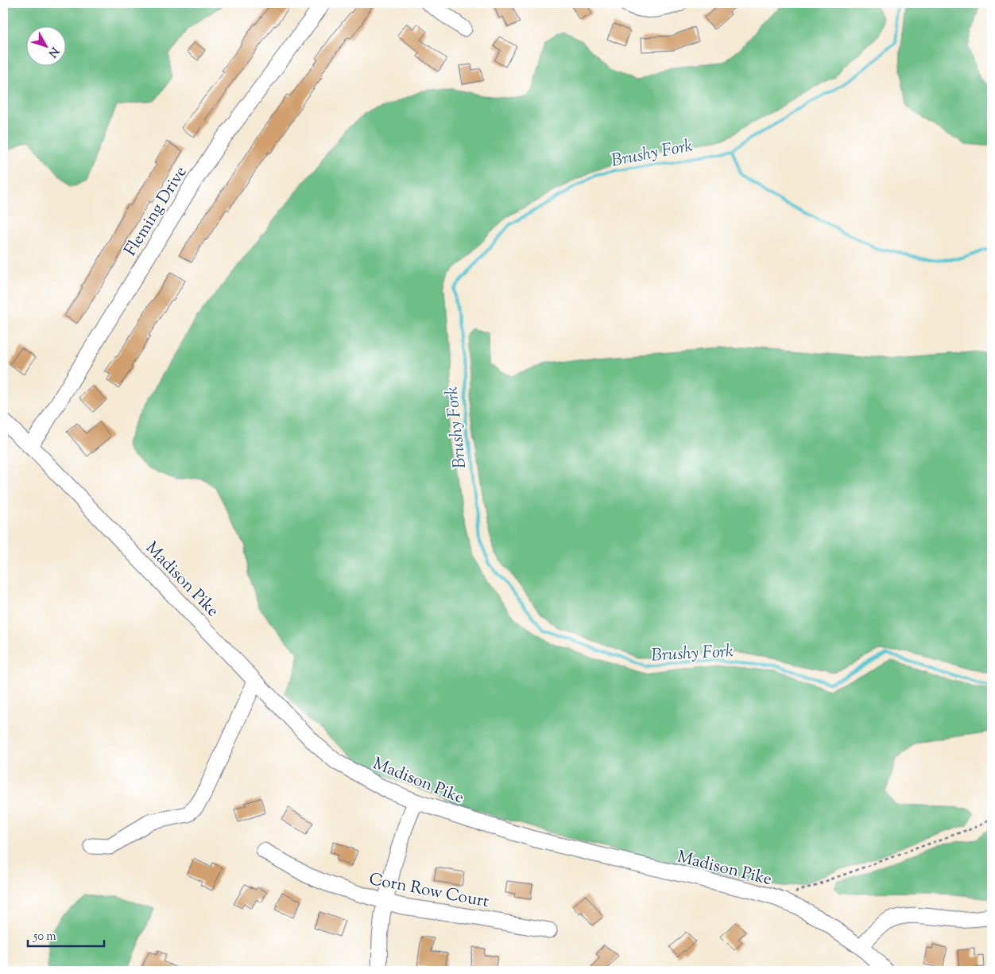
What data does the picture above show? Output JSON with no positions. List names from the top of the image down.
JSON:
{
  "streets": {
    "street": ["Fleming Drive", "Madison Pike", "Corn Row Court"]
  },
  "crossings": [
    ["Fleming Drive", "Madison Pike"]
  ],
  "water": ["Brushy Fork"],
  "scale_bar": "50 m",
  "north": "bottom right"
}
